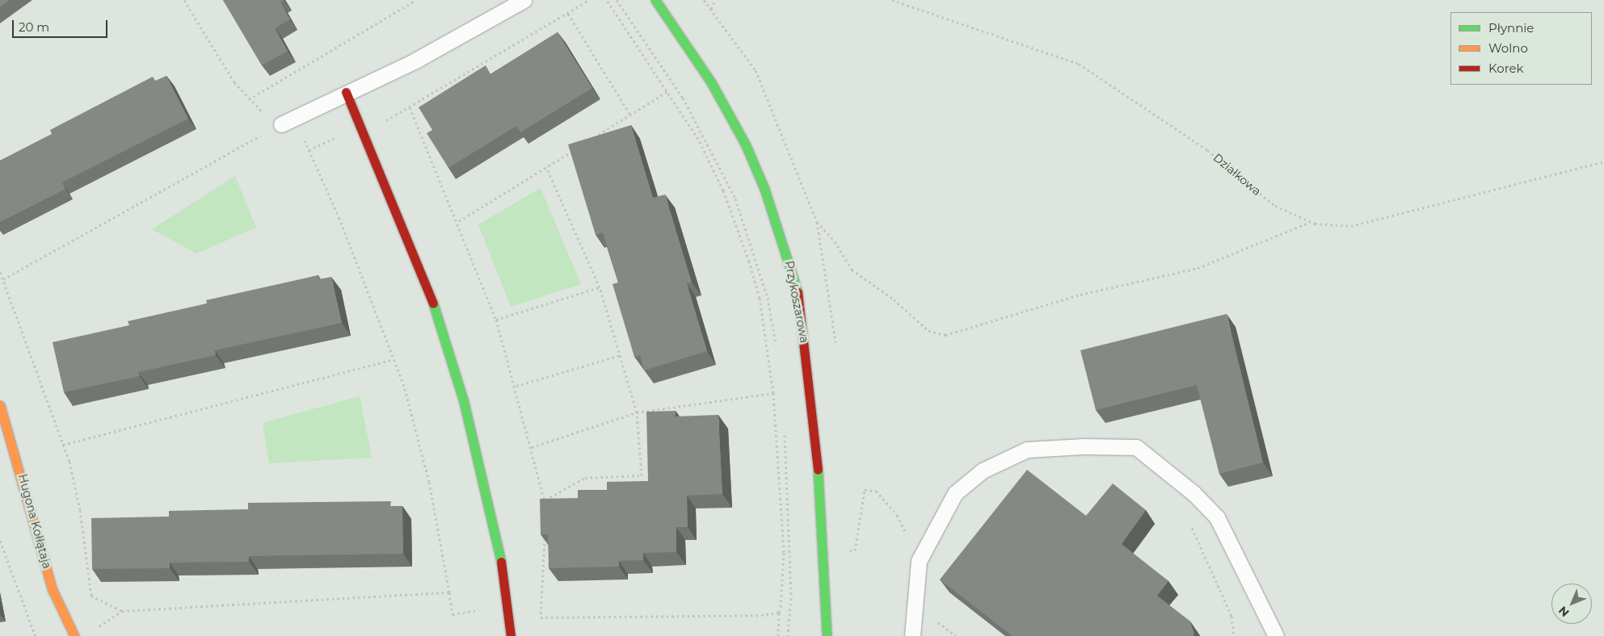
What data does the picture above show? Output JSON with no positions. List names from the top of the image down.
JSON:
{
  "streets": {
    "street": ["Przykoszarowa", "Hugona Kołłątaja"],
    "path": ["Działkowa"]
  },
  "legend": ["Płynnie", "Wolno", "Korek"],
  "scale_bar": "20 m",
  "north": "bottom left"
}
